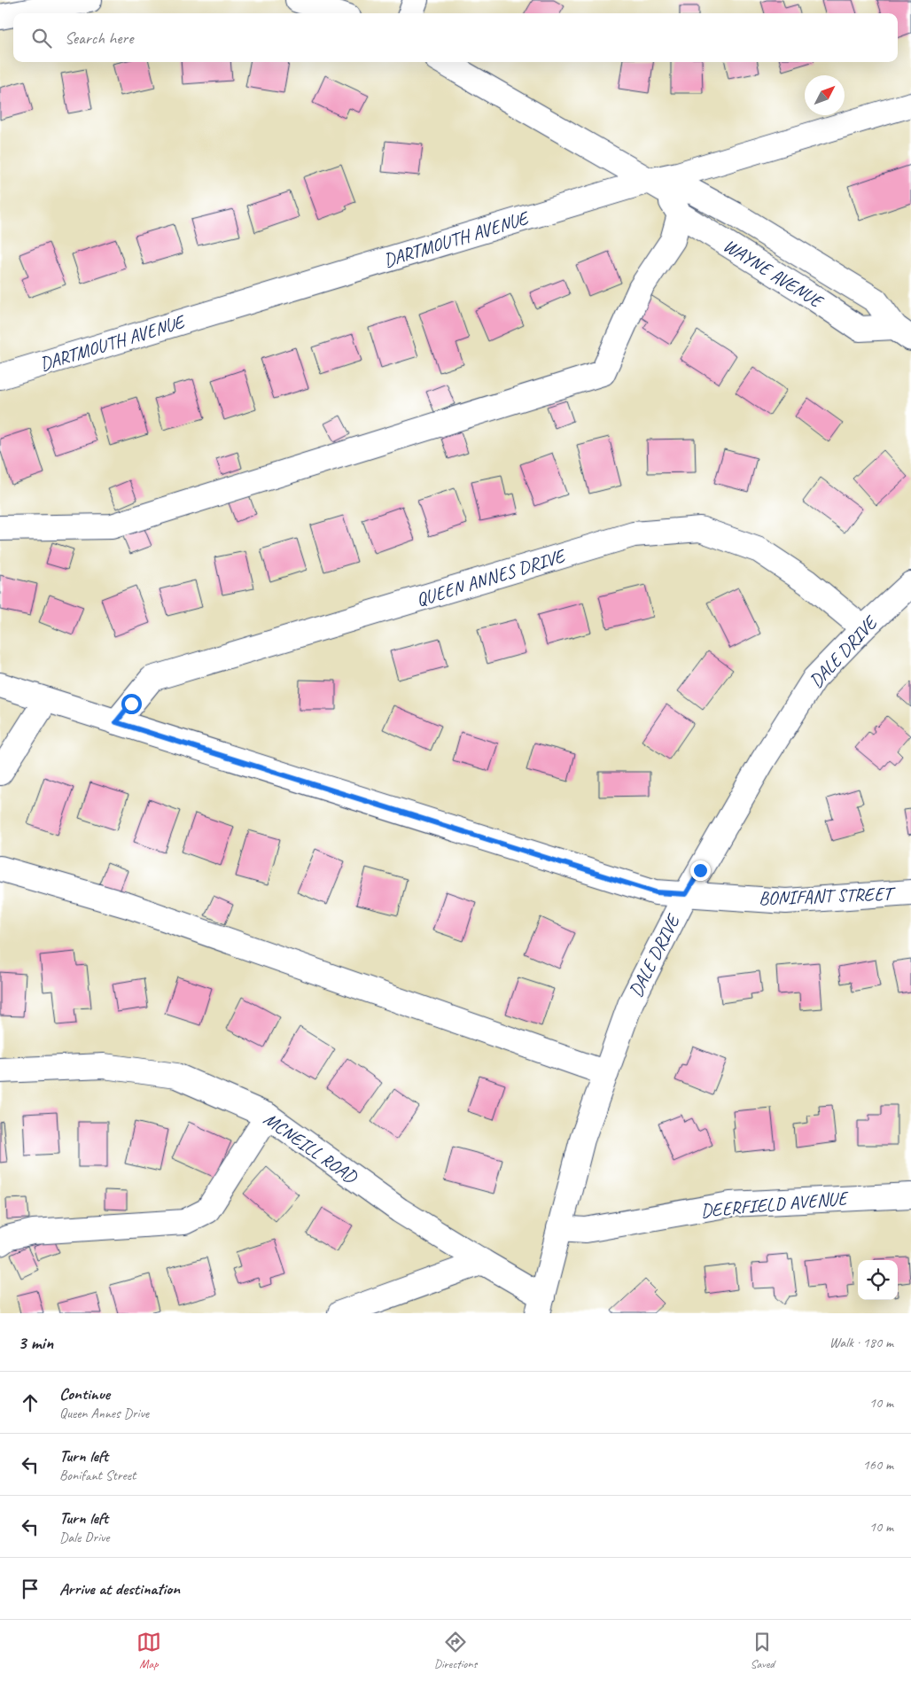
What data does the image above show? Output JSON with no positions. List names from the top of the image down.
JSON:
{
  "streets": {
    "street": [
      "DARTMOUTH AVENUE",
      "WAYNE AVENUE",
      "QUEEN ANNES DRIVE",
      "DALE DRIVE",
      "BONIFANT STREET",
      "MCNEILL ROAD",
      "DEERFIELD AVENUE"
    ]
  },
  "crossings": [
    ["DARTMOUTH AVENUE", "WAYNE AVENUE"],
    ["QUEEN ANNES DRIVE", "DALE DRIVE"],
    ["QUEEN ANNES DRIVE", "BONIFANT STREET"],
    ["DALE DRIVE", "BONIFANT STREET"],
    ["DALE DRIVE", "MCNEILL ROAD"],
    ["DALE DRIVE", "DEERFIELD AVENUE"]
  ],
  "north": "top right",
  "page": {
    "search": "Search here",
    "heading": ["3 min", "Walk · 180 m"],
    "list": [
      ["Continue", "Queen Annes Drive", "10 m"],
      ["Turn left", "Bonifant Street", "160 m"],
      ["Turn left", "Dale Drive", "10 m"],
      "Arrive at destination"
    ],
    "nav": ["Map", "Directions", "Saved"]
  }
}
